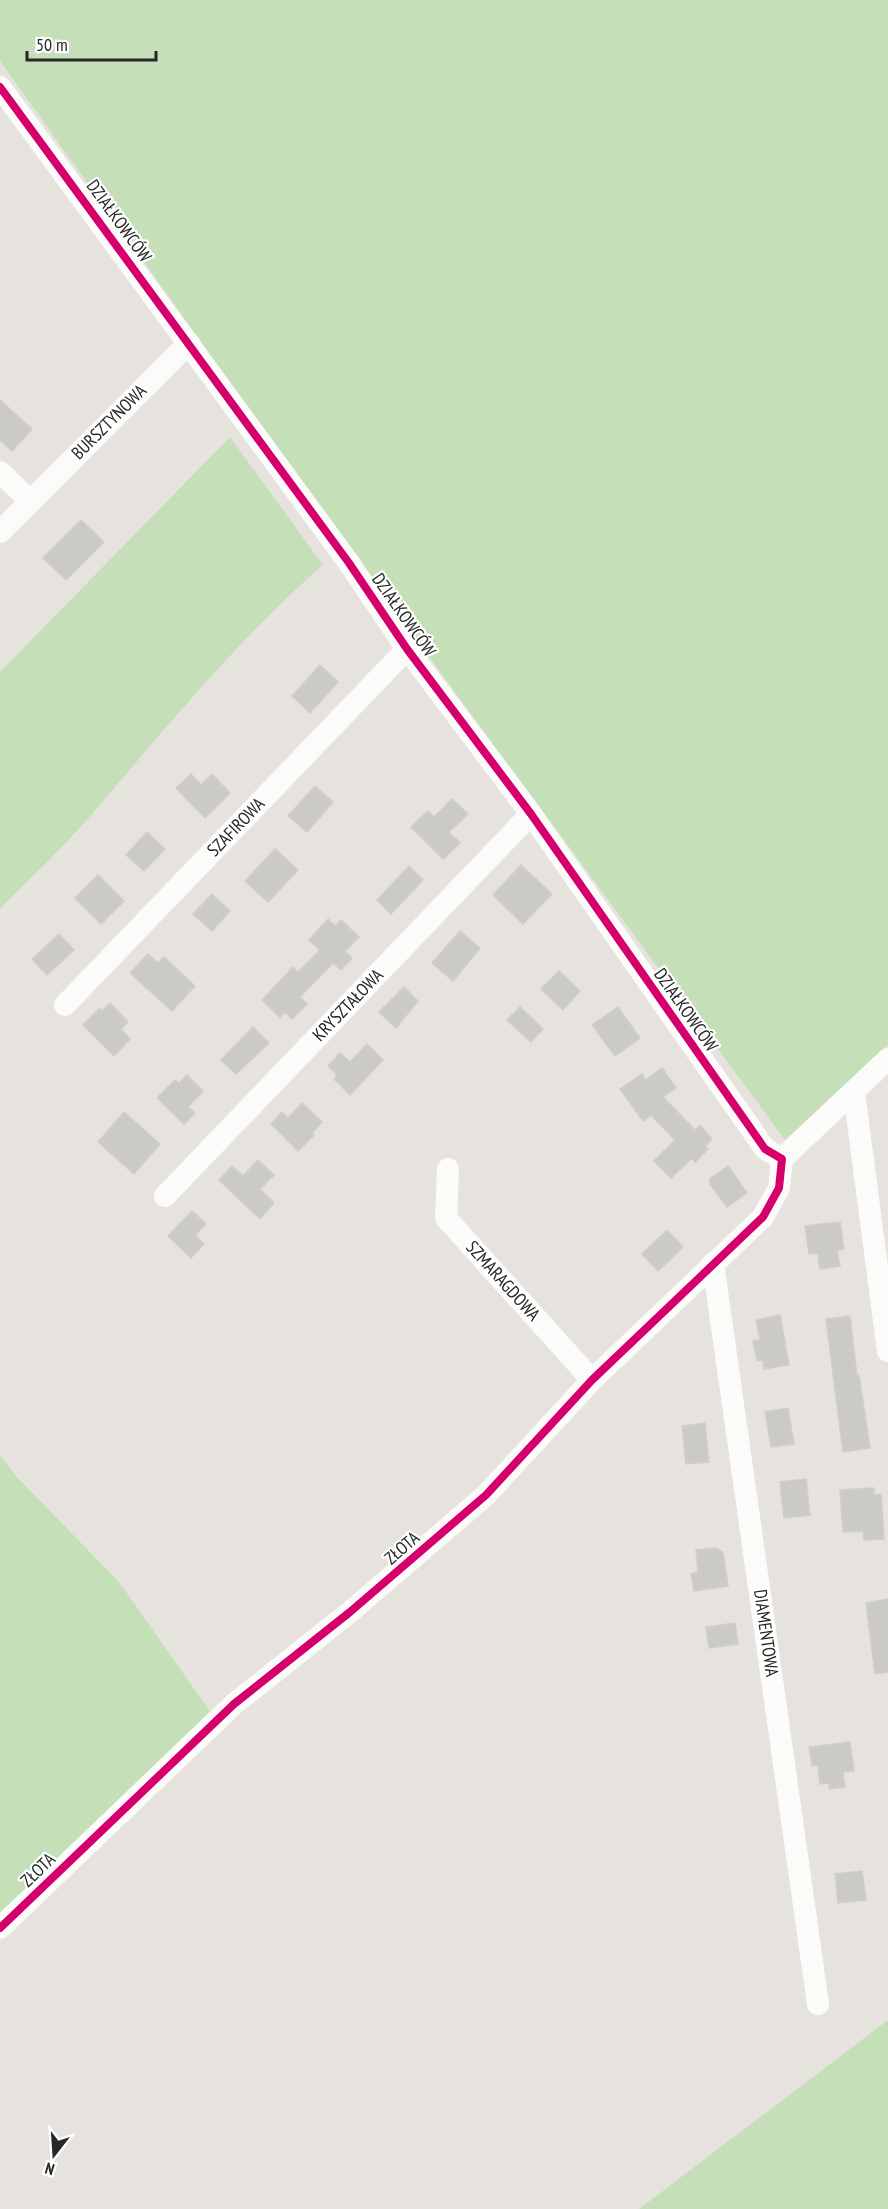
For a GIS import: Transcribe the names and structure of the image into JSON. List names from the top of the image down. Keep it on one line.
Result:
{"streets":{"street":["DZIAŁKOWCÓW","BURSZTYNOWA","SZAFIROWA","KRYSZTAŁOWA","SZMARAGDOWA","ZŁOTA","DIAMENTOWA"]},"crossings":[["DZIAŁKOWCÓW","BURSZTYNOWA"],["DZIAŁKOWCÓW","SZAFIROWA"],["DZIAŁKOWCÓW","KRYSZTAŁOWA"],["DZIAŁKOWCÓW","ZŁOTA"],["SZMARAGDOWA","ZŁOTA"],["ZŁOTA","DIAMENTOWA"]],"scale_bar":"50 m","north":"bottom"}
